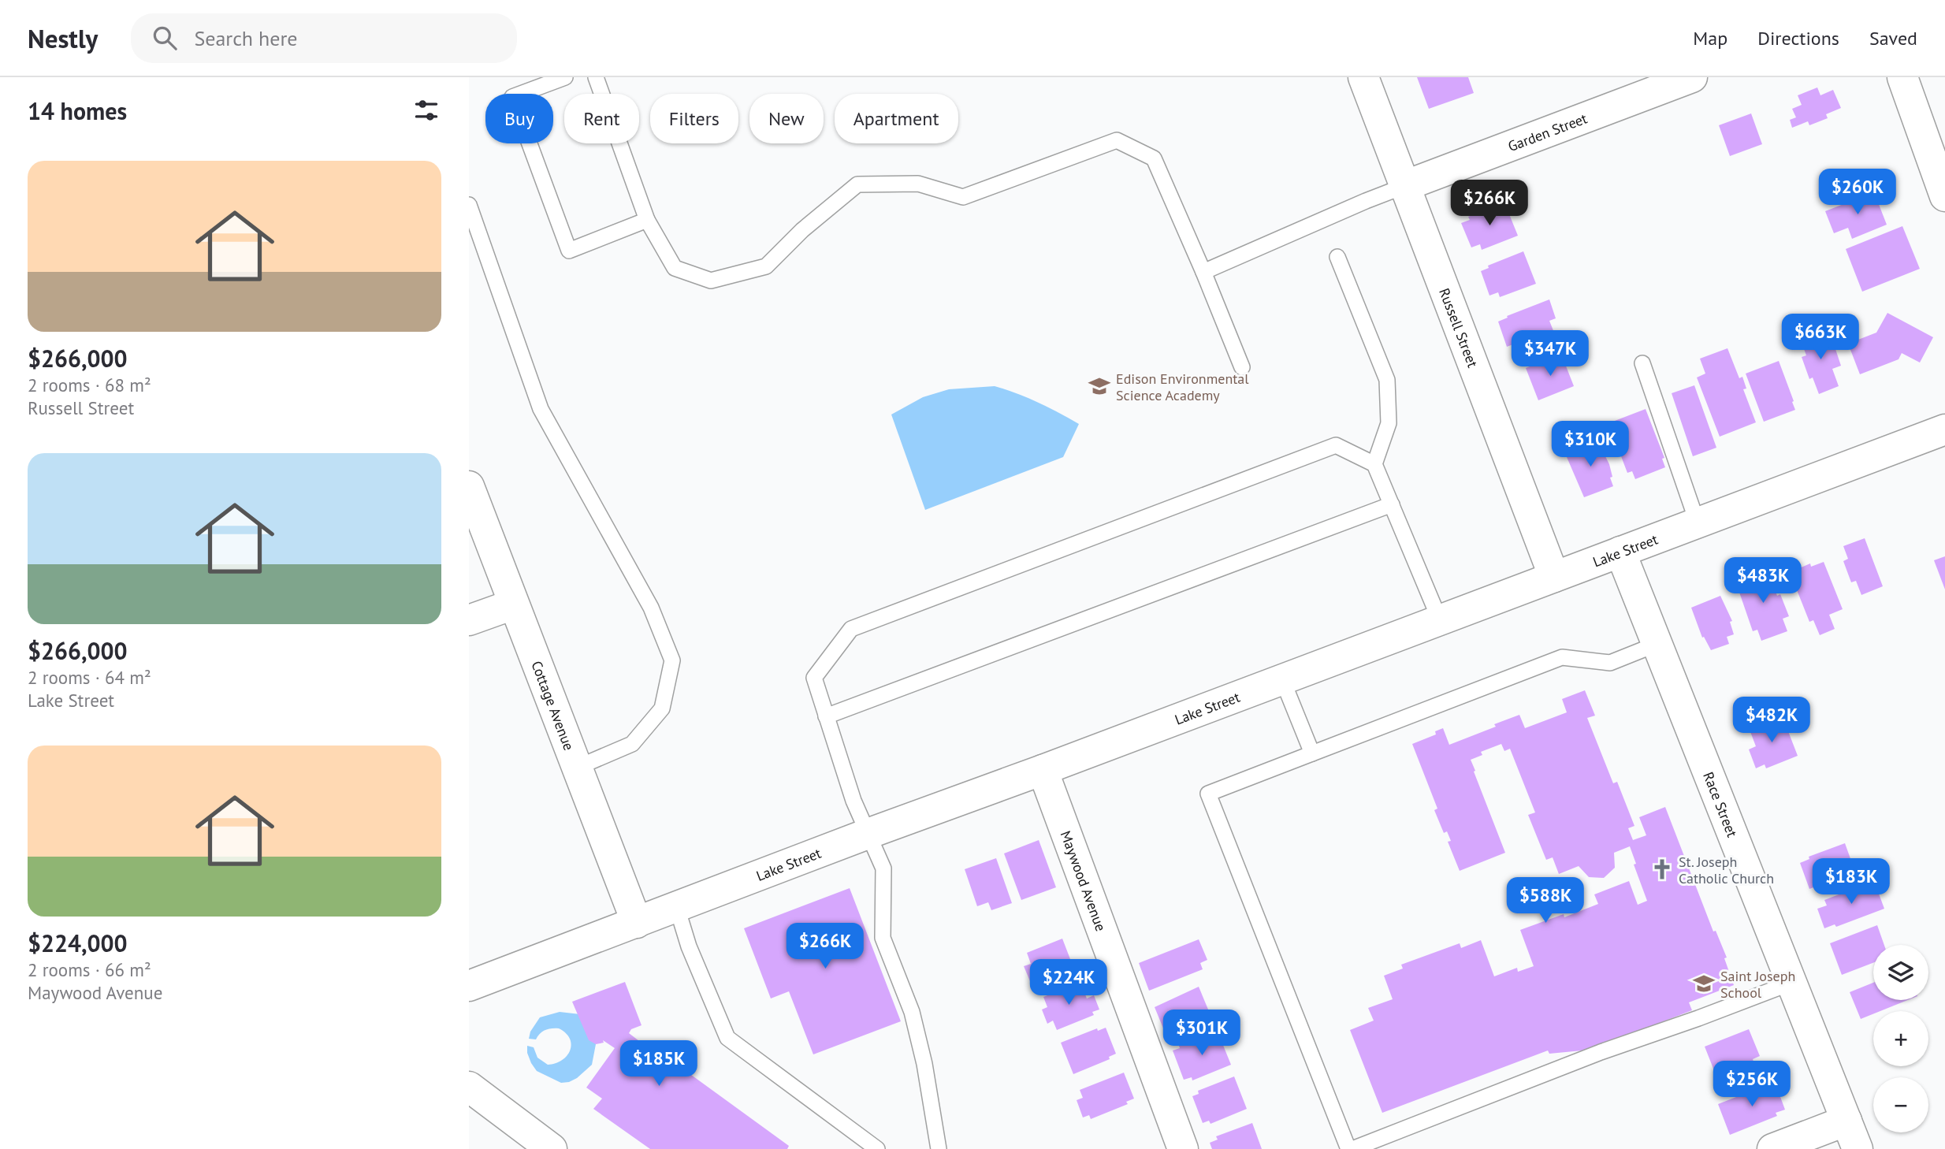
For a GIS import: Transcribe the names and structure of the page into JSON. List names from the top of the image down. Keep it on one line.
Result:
{"streets":{"street":["Garden Street","Russell Street","Lake Street","Cottage Avenue","Race Street","Maywood Avenue"]},"crossings":[["Garden Street","Russell Street"],["Russell Street","Lake Street"],["Lake Street","Cottage Avenue"],["Lake Street","Race Street"],["Lake Street","Maywood Avenue"]],"places":{"school or university":["Edison Environmental Science Academy","Saint Joseph School"],"church":["St. Joseph Catholic Church"]},"page":{"header":"Nestly","search":"Search here","nav":["Map","Directions","Saved"],"heading":"14 homes","chip":["Buy","Rent","Filters","New","Apartment"],"list":[{"name":"$266,000","note":"2 rooms · 68 m² · Russell Street"},{"name":"$266,000","note":"2 rooms · 64 m² · Lake Street"},{"name":"$224,000","note":"2 rooms · 66 m² · Maywood Avenue"}],"price":["$260K","$266K","$663K","$347K","$310K","$483K","$482K","$183K","$588K","$266K","$224K","$301K","$185K","$256K"],"map_buttons":["+","−"]}}
